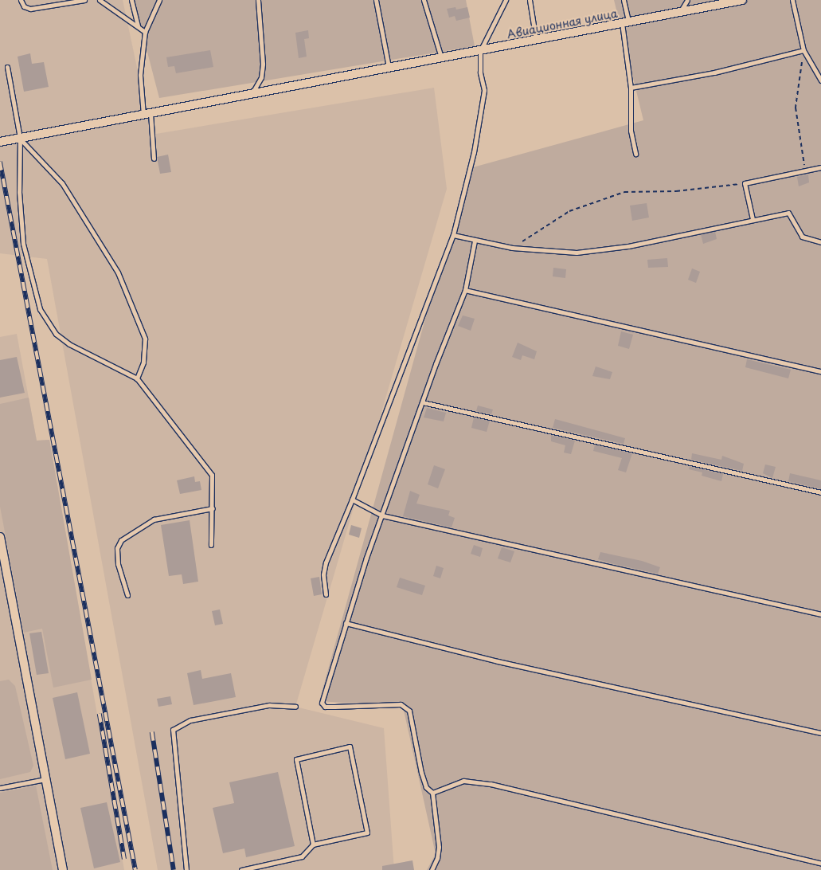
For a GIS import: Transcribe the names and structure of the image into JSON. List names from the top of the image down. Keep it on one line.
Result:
{"streets":{"street":["Авиационная улица"]}}
